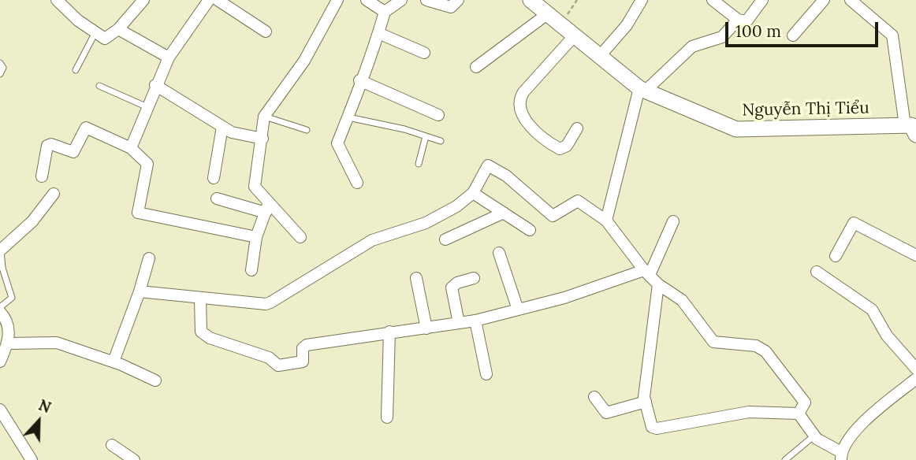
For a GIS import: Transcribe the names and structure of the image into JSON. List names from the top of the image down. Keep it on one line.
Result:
{"streets":{"street":["Nguyễn Thị Tiểu"]},"scale_bar":"100 m","north":"top"}
